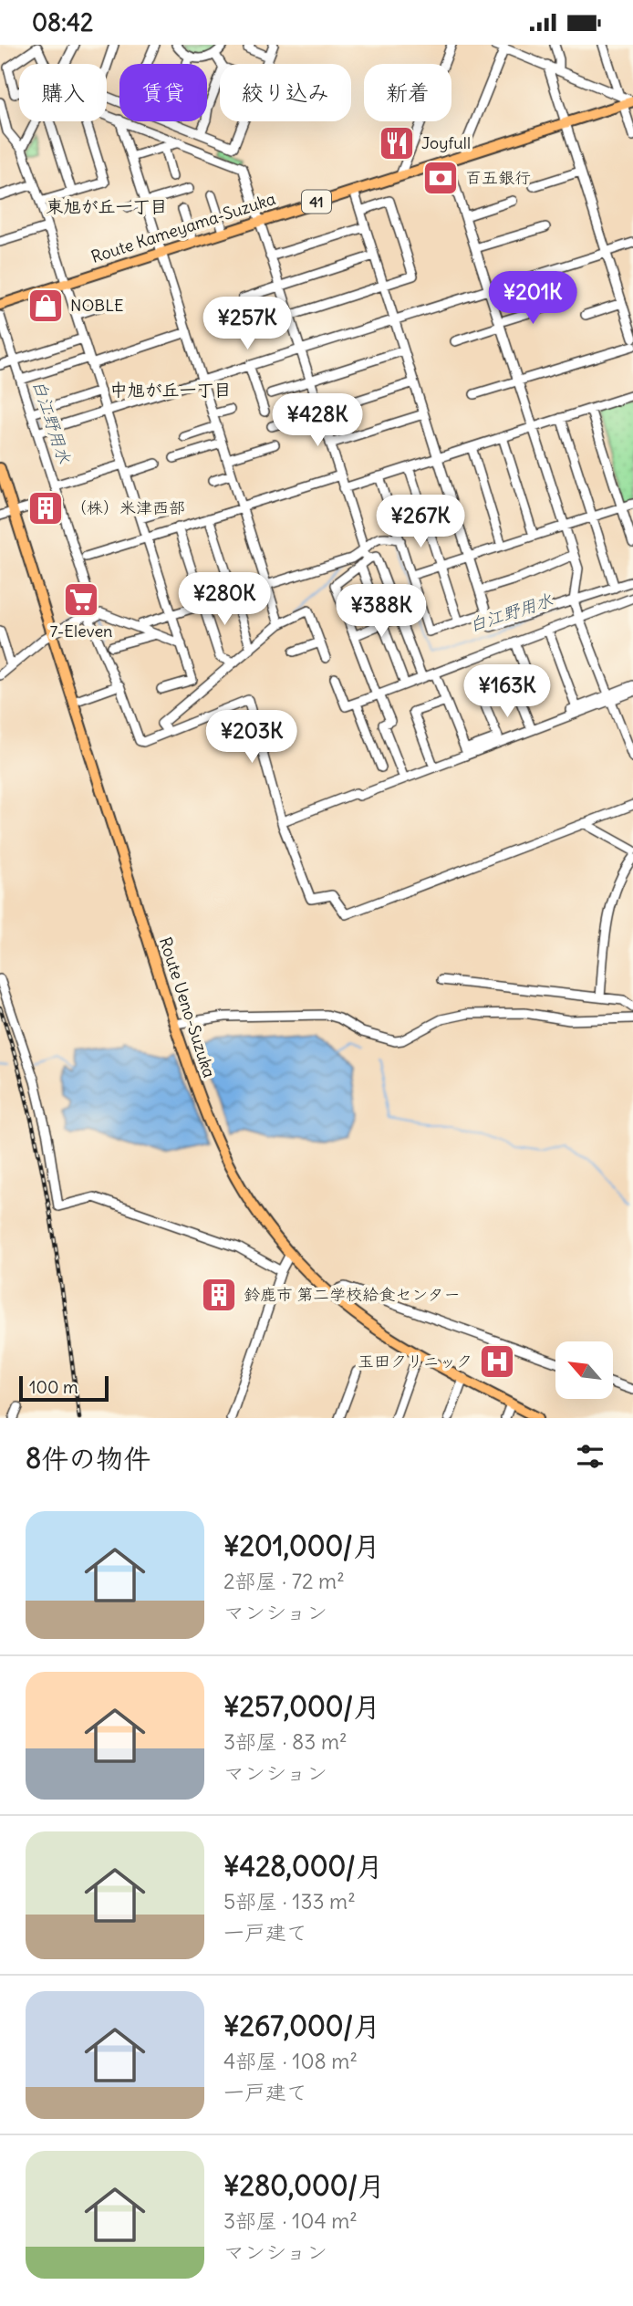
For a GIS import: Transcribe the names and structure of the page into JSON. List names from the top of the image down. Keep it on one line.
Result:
{"streets":{"main road":["41","Route Kameyama-Suzuka","Route Ueno-Suzuka"]},"districts":["東旭が丘一丁目","中旭が丘一丁目"],"water":["白江野用水"],"places":{"restaurant":["Joyfull"],"bank":["百五銀行"],"shop":["NOBLE"],"building":["（株）米津西部","鈴鹿市 第二学校給食センター"],"supermarket":["7-Eleven"],"hospital":["玉田クリニック"]},"scale_bar":"100 m","north":"top left","page":{"status":"08:42","chip":["購入","賃貸","絞り込み","新着"],"price":["¥201K","¥257K","¥428K","¥267K","¥280K","¥388K","¥163K","¥203K"],"scale":"100 m","heading":"8件の物件","list":[{"name":"¥201,000/月","note":"2部屋 · 72 m² · マンション"},{"name":"¥257,000/月","note":"3部屋 · 83 m² · マンション"},{"name":"¥428,000/月","note":"5部屋 · 133 m² · 一戸建て"},{"name":"¥267,000/月","note":"4部屋 · 108 m² · 一戸建て"},{"name":"¥280,000/月","note":"3部屋 · 104 m² · マンション"}]}}
